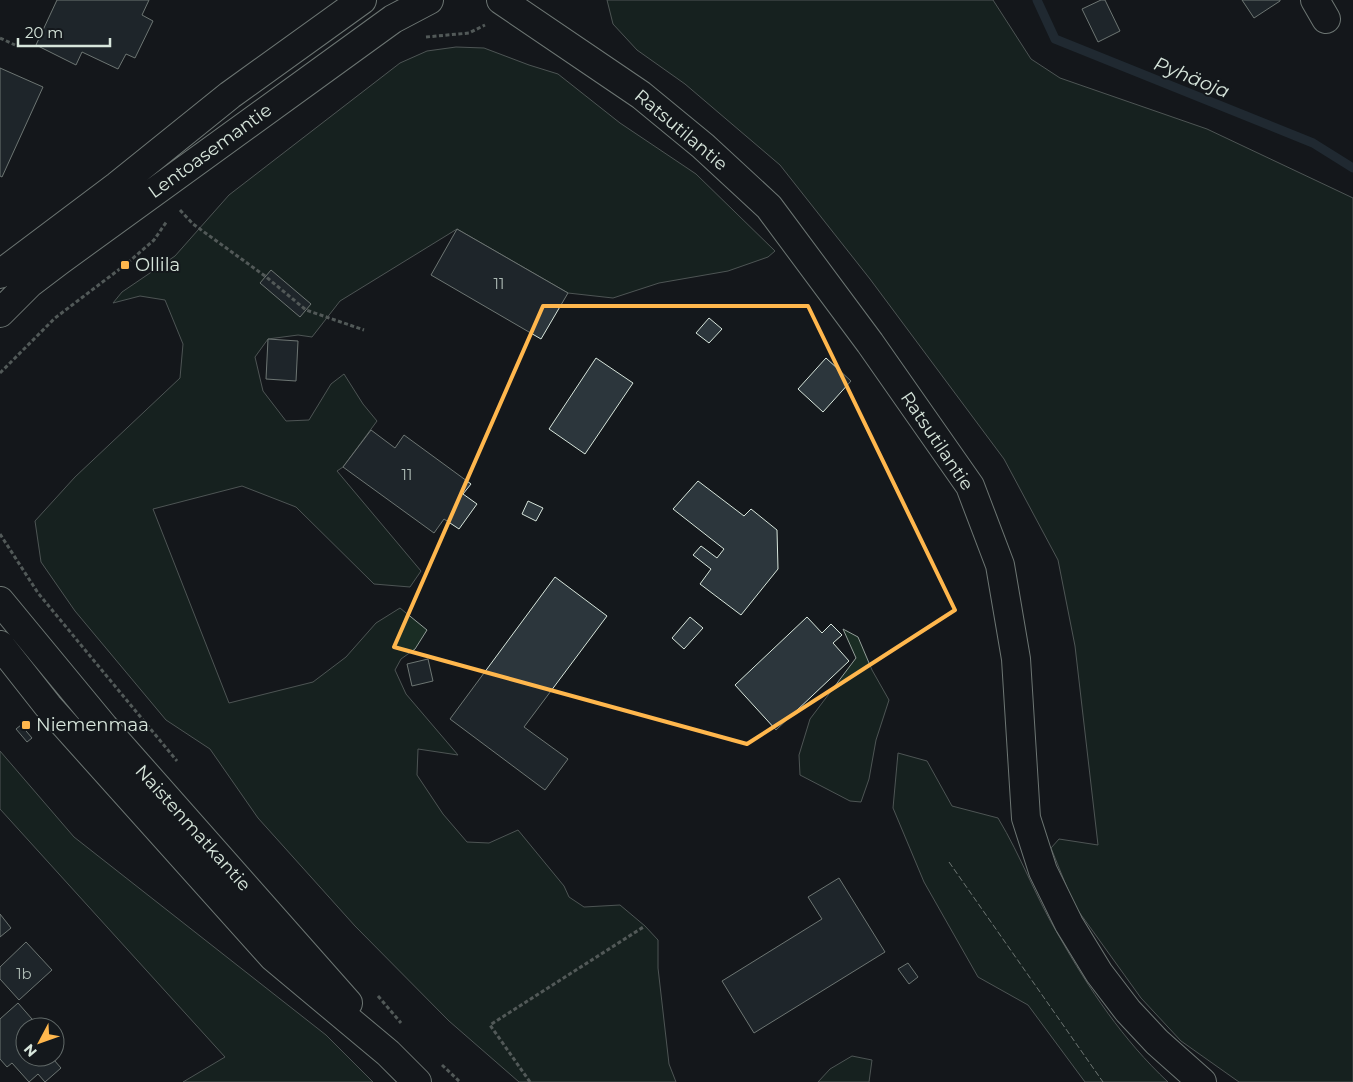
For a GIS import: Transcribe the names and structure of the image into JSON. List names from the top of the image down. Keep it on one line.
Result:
{"streets":{"main road":["Ratsutilantie","Lentoasemantie","Naistenmatkantie"]},"water":["Pyhäoja"],"places":{"transit":["Ollila","Niemenmaa"]},"house_numbers":["11","11","1b"],"scale_bar":"20 m","north":"bottom left"}
